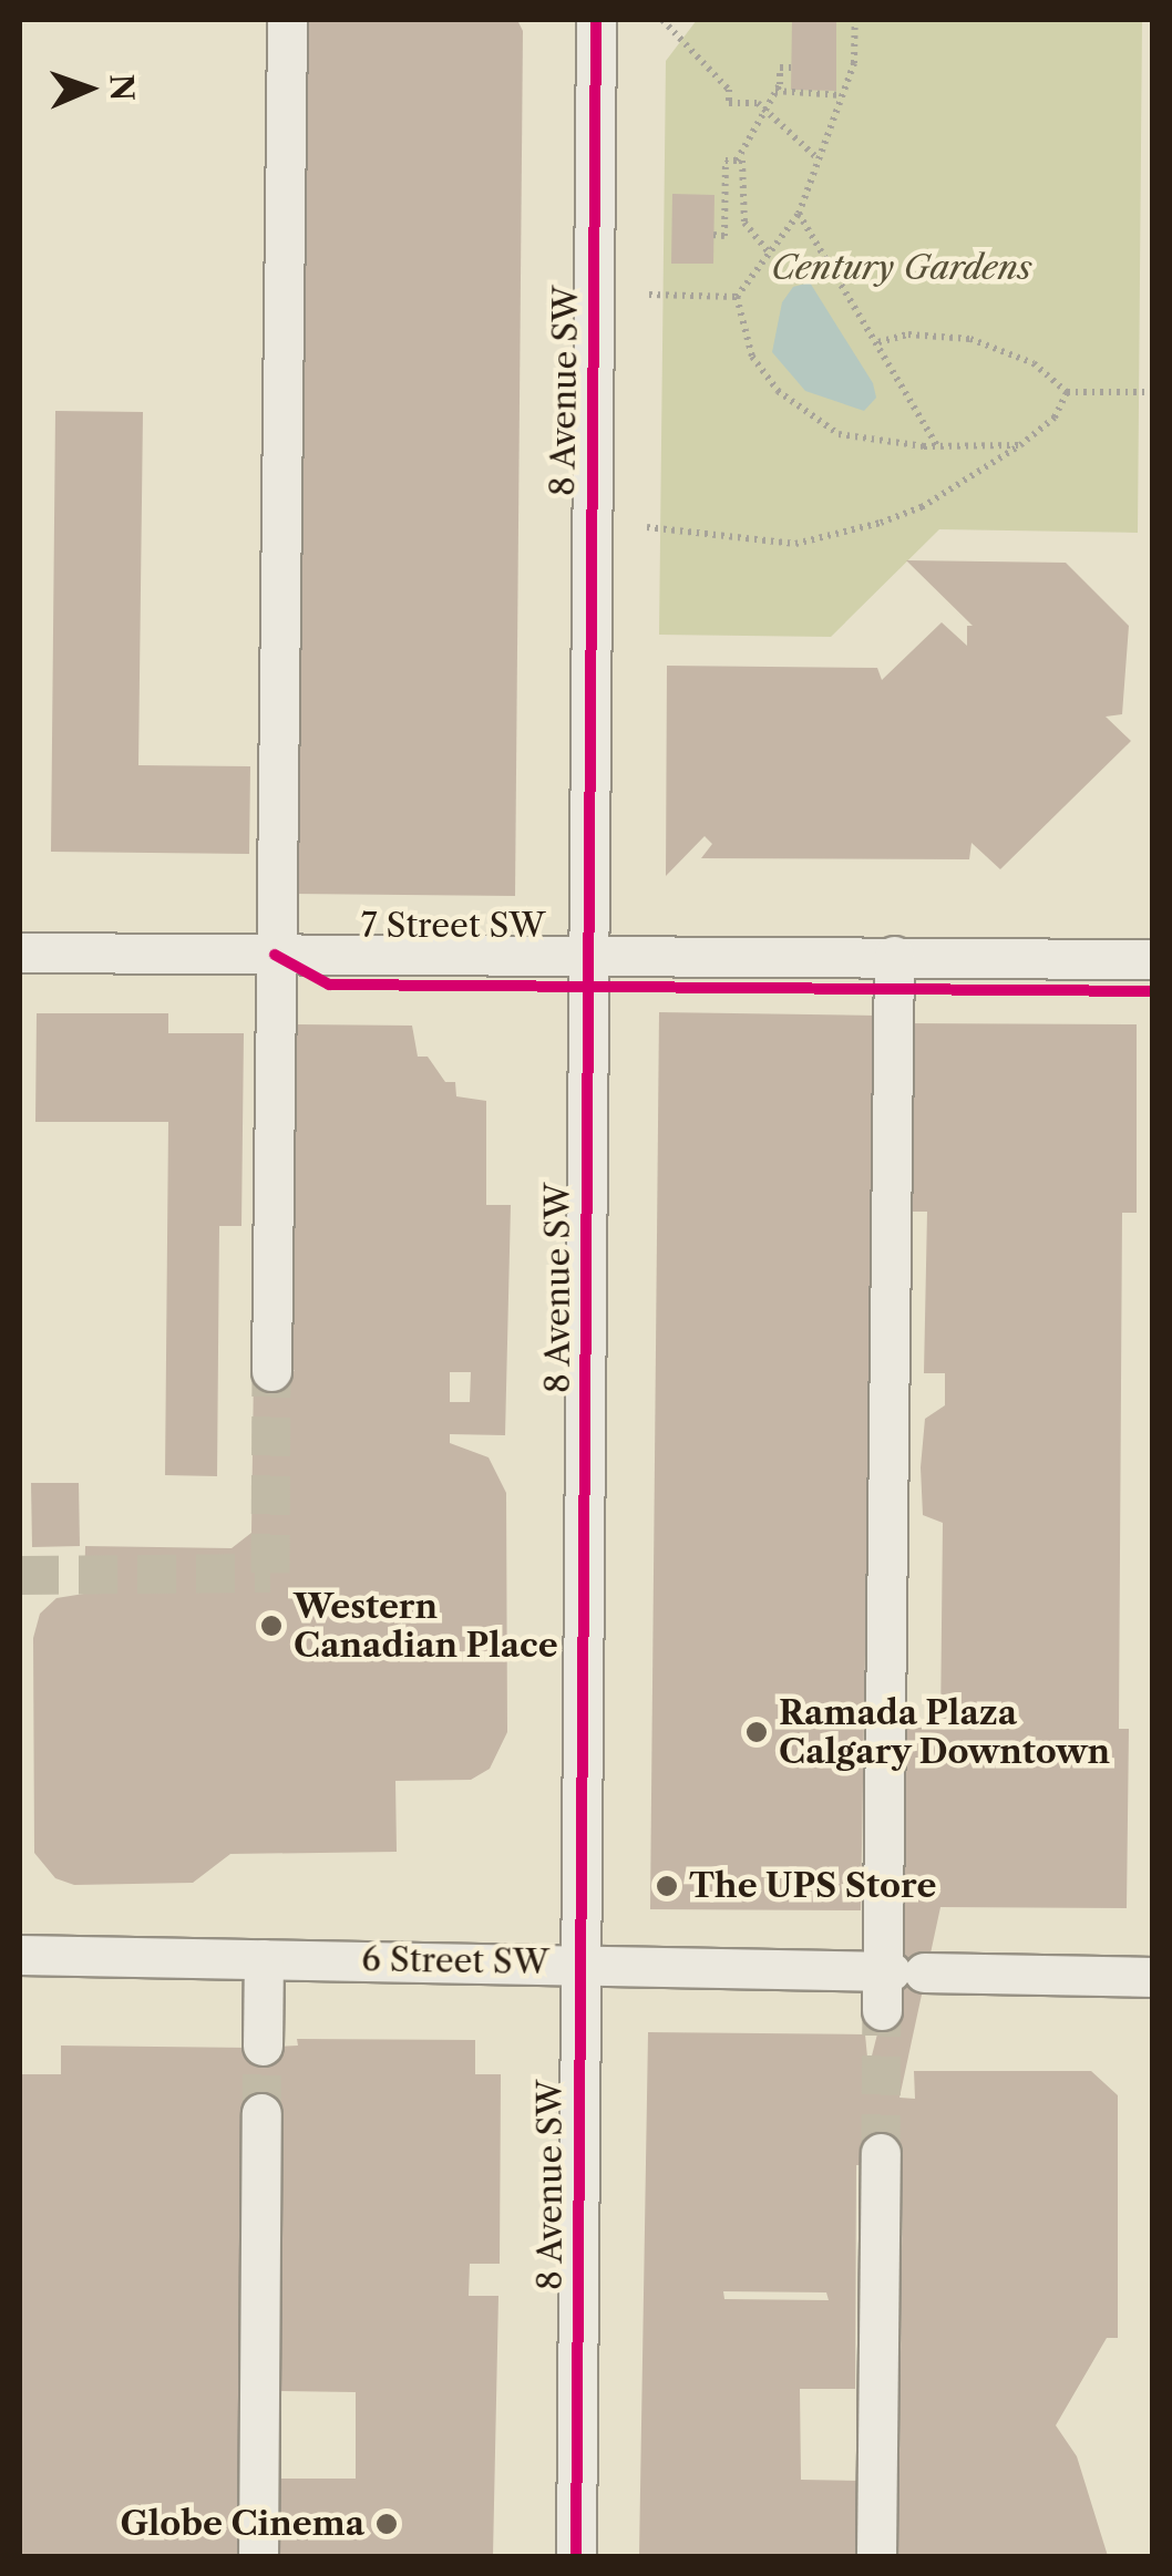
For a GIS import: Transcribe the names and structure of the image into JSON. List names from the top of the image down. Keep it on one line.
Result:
{"streets":{"street":["8 Avenue SW","7 Street SW","6 Street SW"]},"crossings":[["8 Avenue SW","7 Street SW"],["8 Avenue SW","6 Street SW"]],"parks":["Century Gardens"],"places":["Western Canadian Place","Ramada Plaza Calgary Downtown","The UPS Store","Globe Cinema"],"north":"right"}
